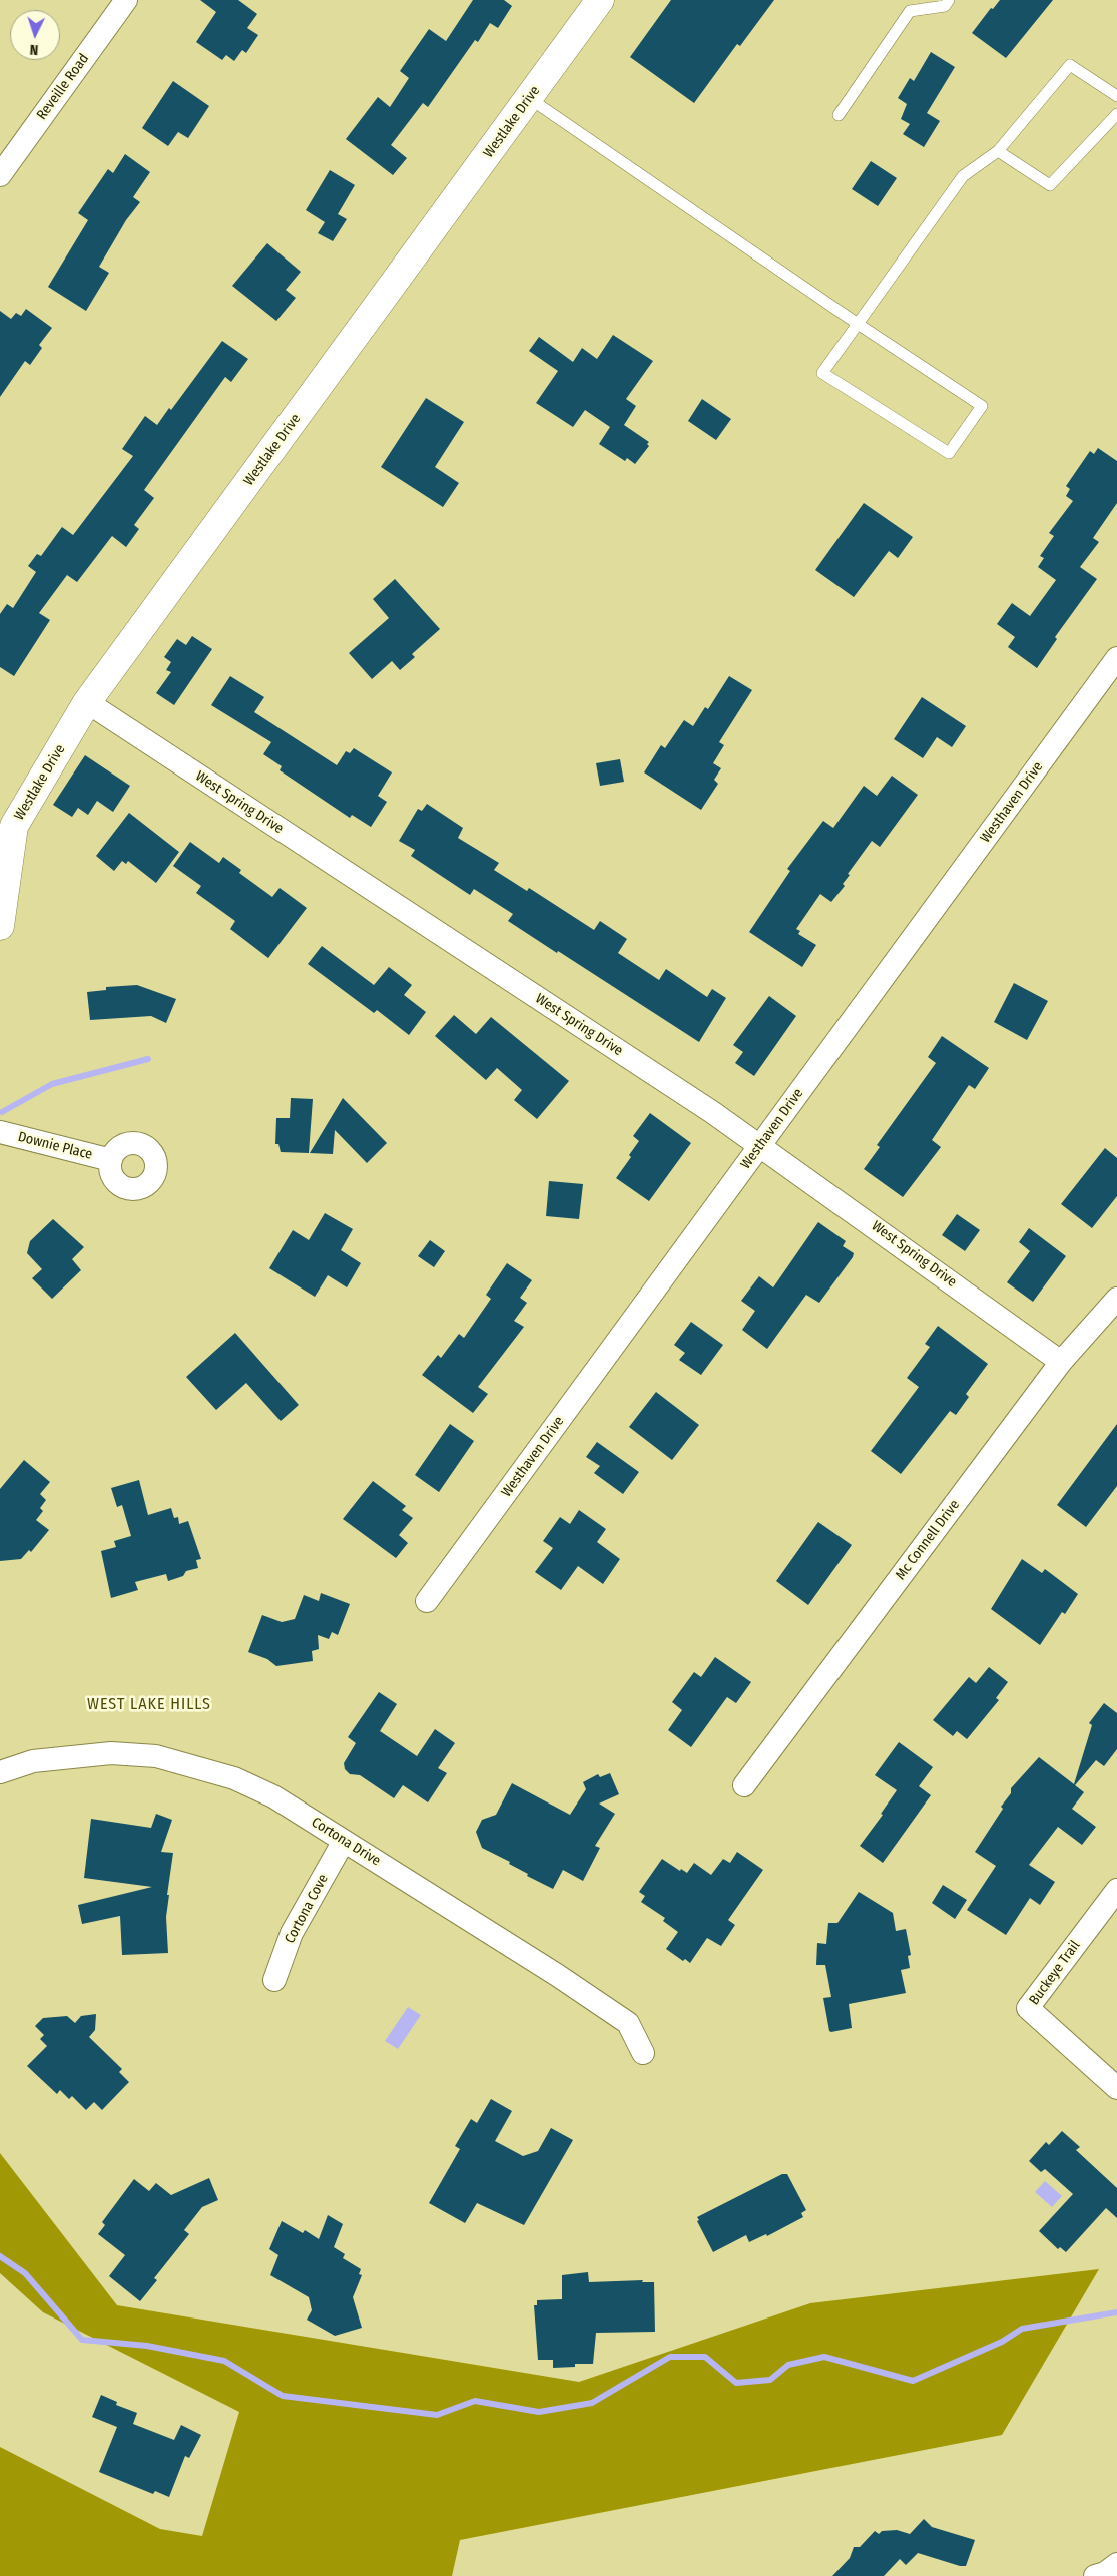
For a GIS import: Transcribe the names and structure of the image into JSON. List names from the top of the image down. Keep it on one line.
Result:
{"streets":{"street":["Reveille Road","Westlake Drive","West Spring Drive","Westhaven Drive","Downie Place","Mc Connell Drive","Cortona Drive","Cortona Cove","Buckeye Trail"]},"crossings":[["Westlake Drive","West Spring Drive"],["West Spring Drive","Westhaven Drive"],["West Spring Drive","Mc Connell Drive"],["Cortona Drive","Cortona Cove"]],"districts":["WEST LAKE HILLS"],"north":"bottom"}
